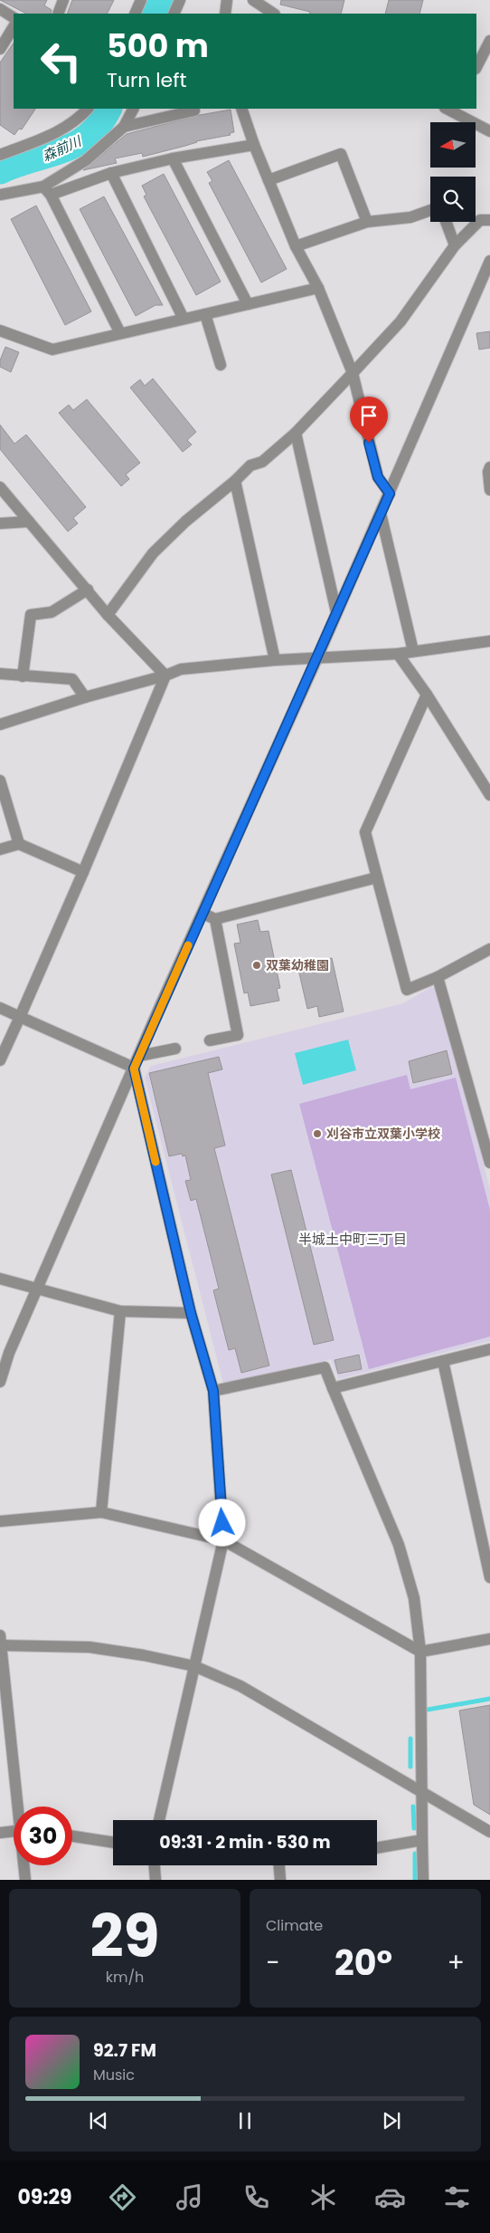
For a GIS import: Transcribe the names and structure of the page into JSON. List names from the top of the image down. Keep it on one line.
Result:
{"districts":["半城土中町三丁目"],"water":["森前川"],"places":["双葉幼稚園","刈谷市立双葉小学校"],"north":"left","page":{"turn":["500 m","Turn left"],"limit":"30","trip":"09:31 · 2 min · 530 m","tile":[["29","km/h"],"Climate"],"heat":["−","20°","+"],"song":["92.7 FM","Music"],"tabs":"09:29"}}
